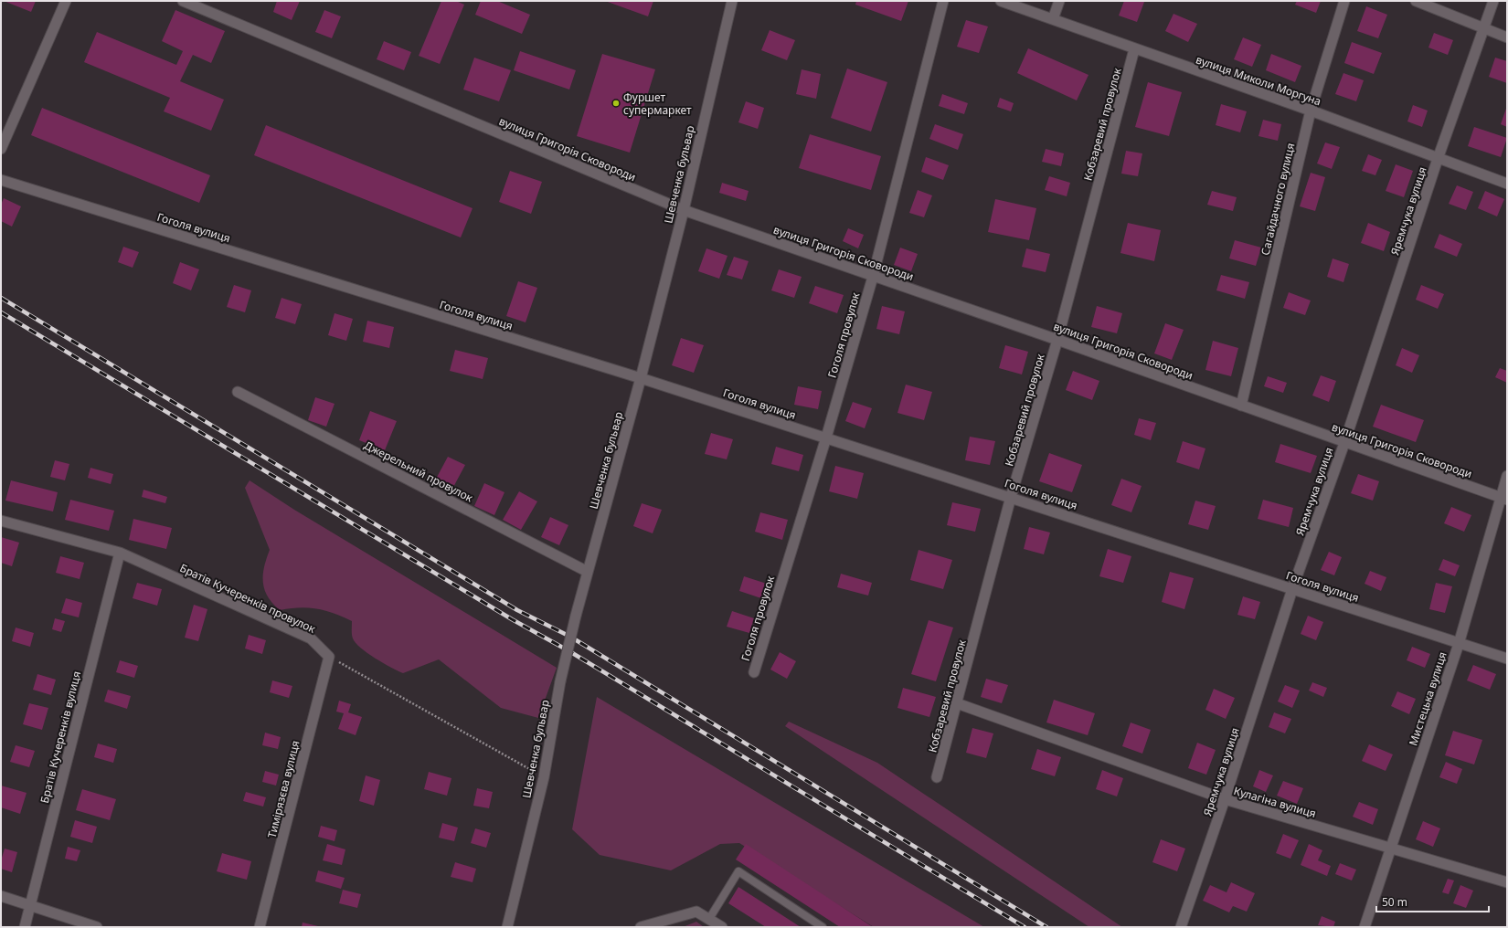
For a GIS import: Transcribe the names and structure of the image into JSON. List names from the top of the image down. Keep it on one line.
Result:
{"streets":{"street":["вулиця Миколи Моргуна","Кобзаревий провулок","вулиця Григорія Сковороди","Шевченка бульвар","Сагайдачного вулиця","Яремчука вулиця","Гоголя вулиця","Гоголя провулок","Джерельний провулок","Братів Кучеренків провулок","Мистецька вулиця","Братів Кучеренків вулиця","Тимірязєва вулиця","Кулагіна вулиця"]},"crossings":[["вулиця Миколи Моргуна","Кобзаревий провулок"],["вулиця Миколи Моргуна","Сагайдачного вулиця"],["вулиця Миколи Моргуна","Яремчука вулиця"],["Кобзаревий провулок","вулиця Григорія Сковороди"],["Кобзаревий провулок","Гоголя вулиця"],["Кобзаревий провулок","Кулагіна вулиця"],["вулиця Григорія Сковороди","Шевченка бульвар"],["вулиця Григорія Сковороди","Сагайдачного вулиця"],["вулиця Григорія Сковороди","Яремчука вулиця"],["вулиця Григорія Сковороди","Гоголя провулок"],["вулиця Григорія Сковороди","Мистецька вулиця"],["Шевченка бульвар","Гоголя вулиця"],["Шевченка бульвар","Джерельний провулок"],["Яремчука вулиця","Гоголя вулиця"],["Яремчука вулиця","Кулагіна вулиця"],["Гоголя вулиця","Гоголя провулок"],["Гоголя вулиця","Мистецька вулиця"],["Братів Кучеренків провулок","Братів Кучеренків вулиця"],["Братів Кучеренків провулок","Тимірязєва вулиця"],["Мистецька вулиця","Кулагіна вулиця"]],"places":["Фуршет супермаркет"],"scale_bar":"50 m"}
